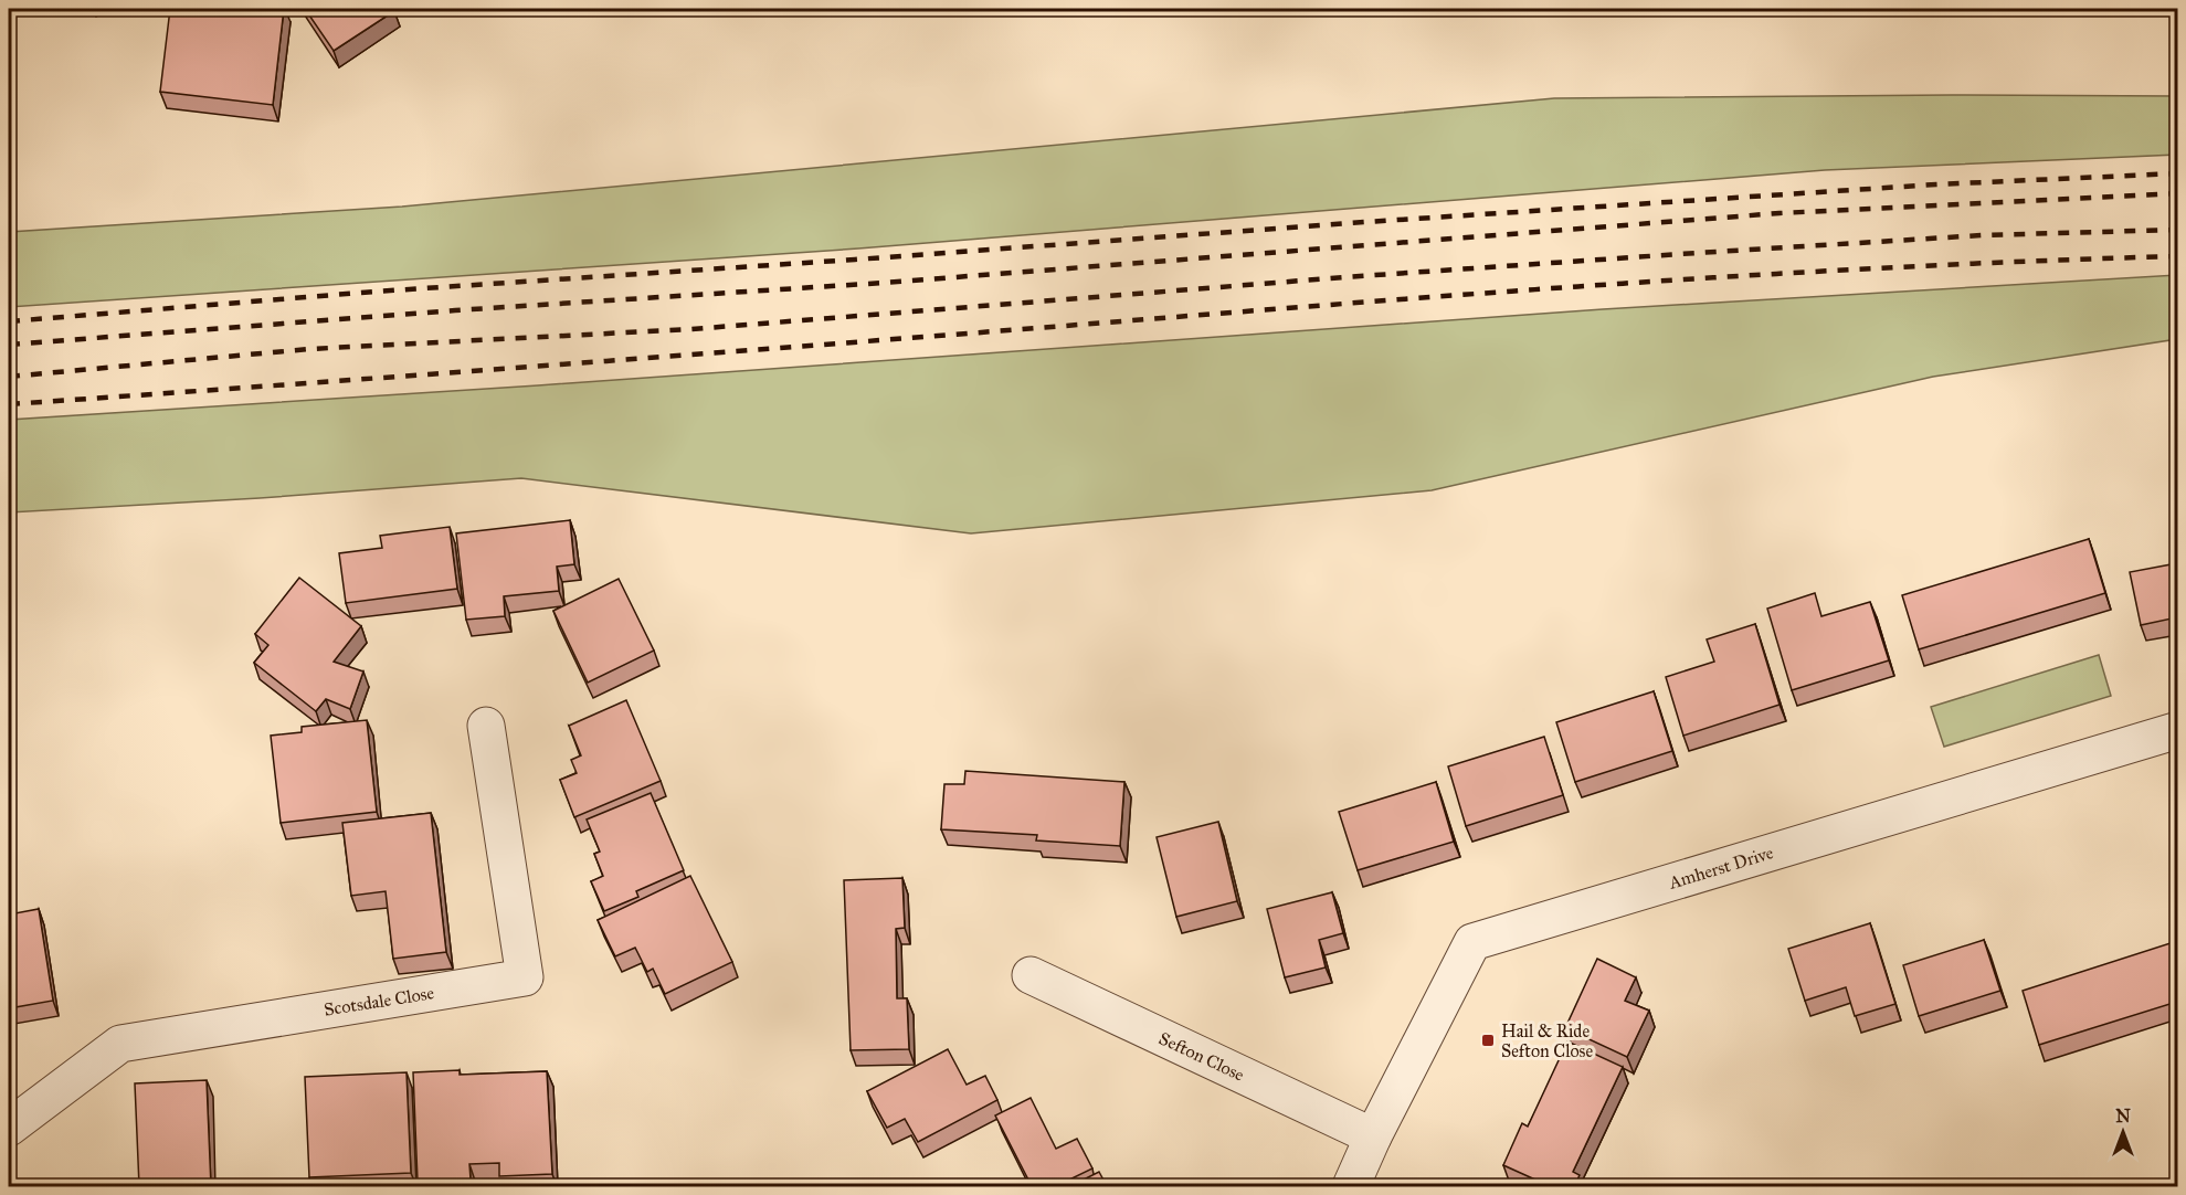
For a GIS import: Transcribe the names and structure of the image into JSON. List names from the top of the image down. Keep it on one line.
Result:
{"streets":{"street":["Amherst Drive","Scotsdale Close","Sefton Close"]},"crossings":[["Amherst Drive","Sefton Close"]],"places":{"transit":["Hail & Ride Sefton Close"]},"north":"top"}
